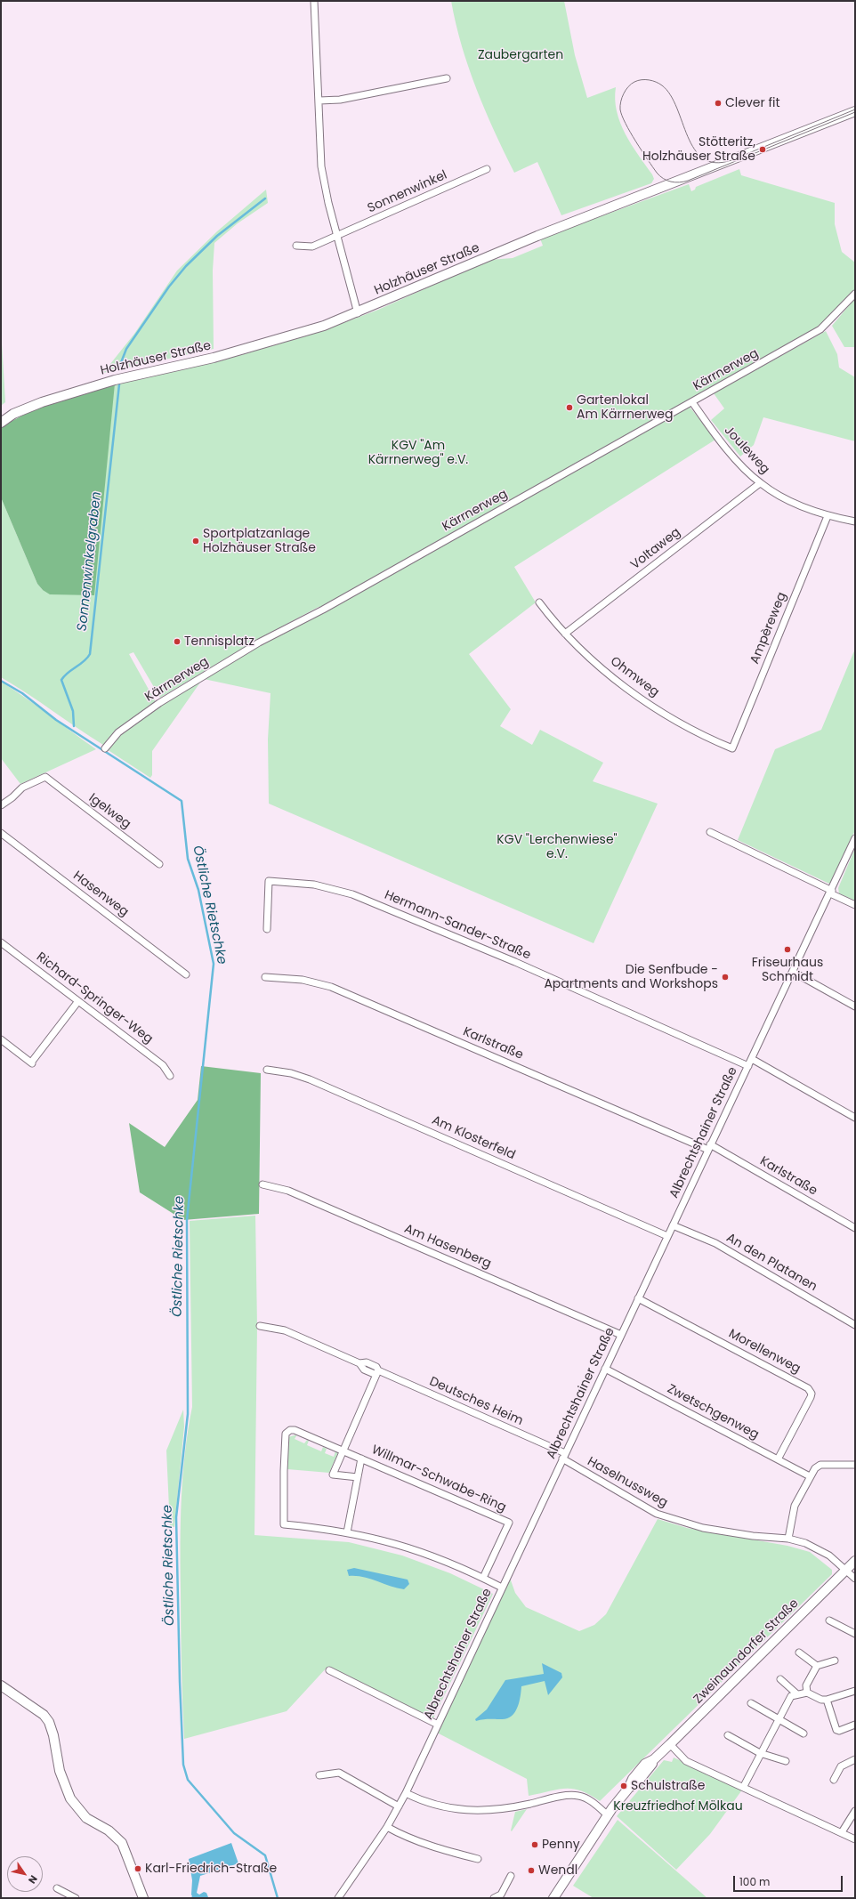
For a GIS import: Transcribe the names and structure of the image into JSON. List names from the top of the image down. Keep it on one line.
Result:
{"streets":{"main road":["Holzhäuser Straße","Zweinaundorfer Straße"],"street":["Sonnenwinkel","Kärrnerweg","Jouleweg","Voltaweg","Ampèreweg","Ohmweg","Igelweg","Hasenweg","Hermann-Sander-Straße","Richard-Springer-Weg","Karlstraße","Albrechtshainer Straße","Am Klosterfeld","Am Hasenberg","An den Platanen","Morellenweg","Deutsches Heim","Zwetschgenweg","Willmar-Schwabe-Ring","Haselnussweg"]},"crossings":[["Kärrnerweg","Jouleweg"],["Jouleweg","Voltaweg"],["Jouleweg","Ampèreweg"],["Voltaweg","Ohmweg"],["Ampèreweg","Ohmweg"],["Hermann-Sander-Straße","Albrechtshainer Straße"],["Karlstraße","Albrechtshainer Straße"],["Albrechtshainer Straße","Am Klosterfeld"],["Albrechtshainer Straße","Am Hasenberg"],["Albrechtshainer Straße","An den Platanen"],["Albrechtshainer Straße","Morellenweg"],["Albrechtshainer Straße","Deutsches Heim"],["Albrechtshainer Straße","Zwetschgenweg"],["Albrechtshainer Straße","Willmar-Schwabe-Ring"],["Albrechtshainer Straße","Haselnussweg"],["Morellenweg","Zwetschgenweg"],["Deutsches Heim","Haselnussweg"],["Haselnussweg","Zweinaundorfer Straße"]],"water":["Sonnenwinkelgraben","Östliche Rietschke"],"parks":["Zaubergarten","KGV \"Am Kärrnerweg\" e.V.","KGV \"Lerchenwiese\" e.V.","Kreuzfriedhof Mölkau"],"places":["Clever fit","Stötteritz, Holzhäuser Straße","Gartenlokal Am Kärrnerweg","Sportplatzanlage Holzhäuser Straße","Tennisplatz","Friseurhaus Schmidt","Die Senfbude - Apartments and Workshops","Schulstraße","Penny","Karl-Friedrich-Straße","Wendl"],"scale_bar":"100 m","north":"bottom right"}
